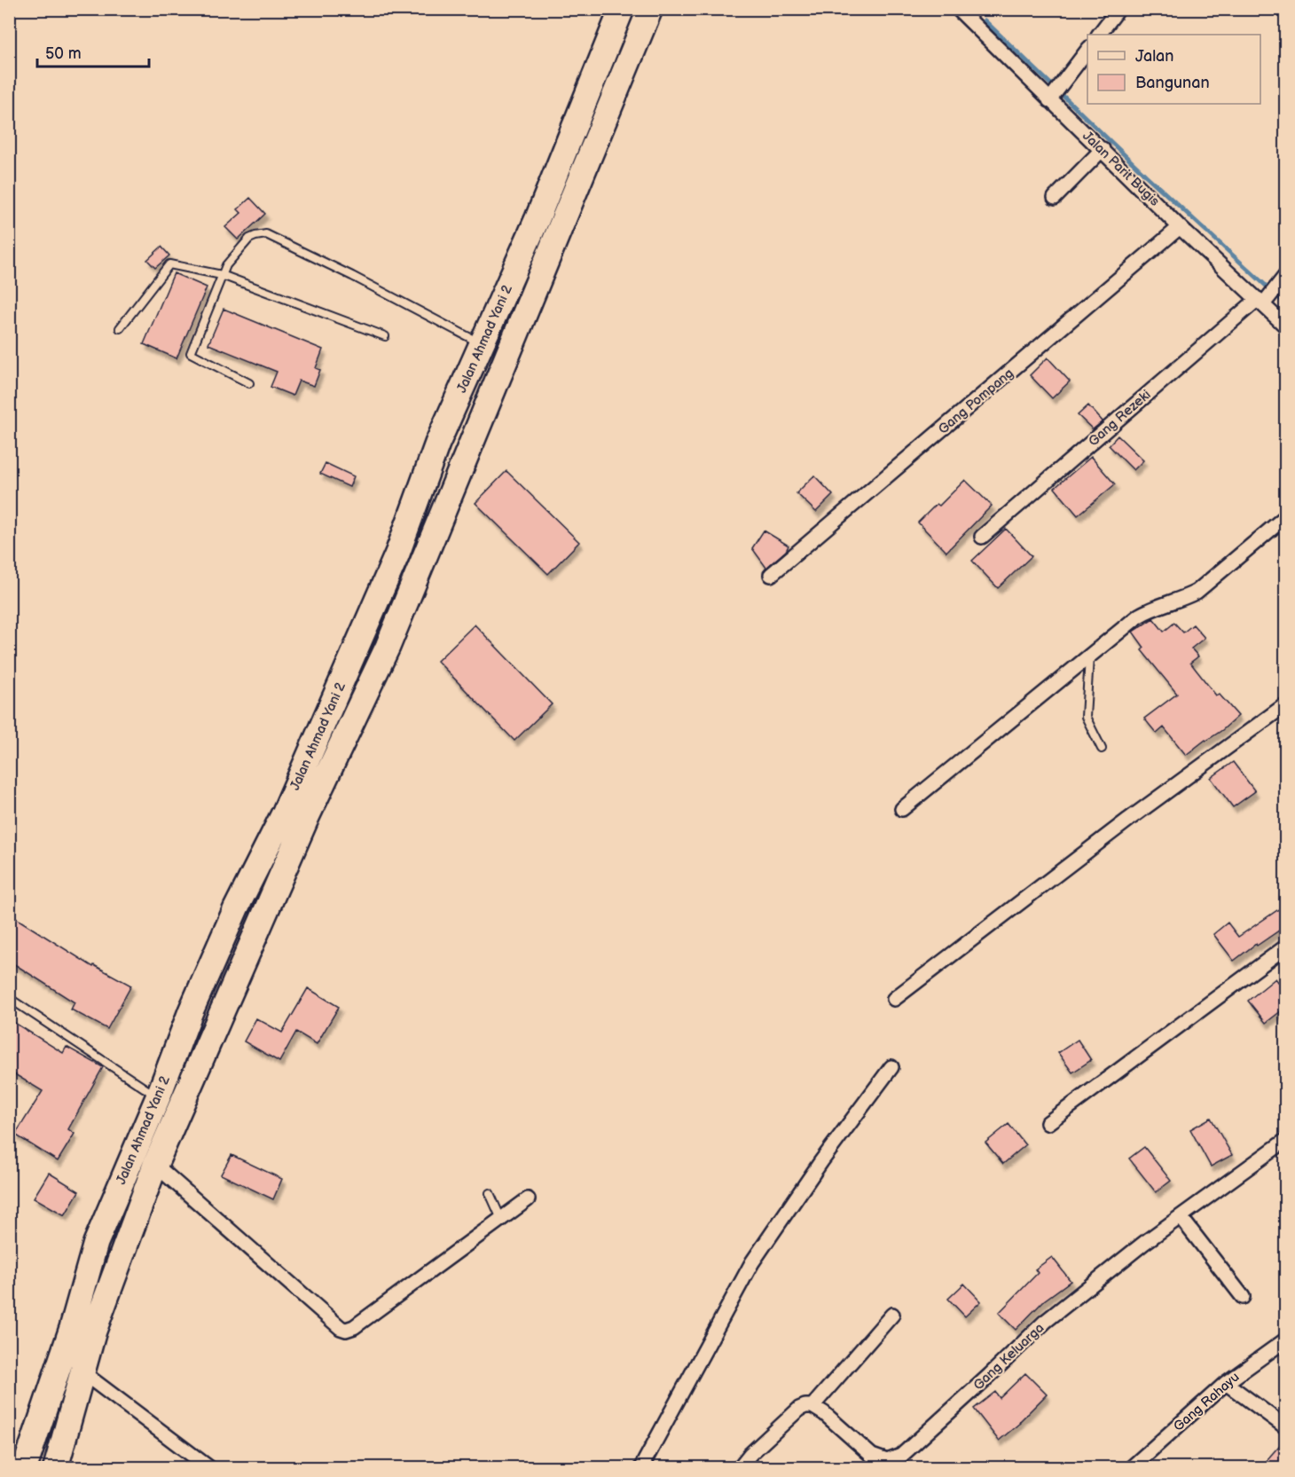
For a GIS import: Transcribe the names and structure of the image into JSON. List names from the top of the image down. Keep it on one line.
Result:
{"streets":{"highway":["Jalan Ahmad Yani 2"],"street":["Jalan Parit Bugis","Gang Pompang","Gang Rezeki","Gang Keluarga","Gang Rahayu"]},"crossings":[["Jalan Parit Bugis","Gang Pompang"],["Jalan Parit Bugis","Gang Rezeki"]],"legend":["Jalan","Bangunan"],"scale_bar":"50 m"}
